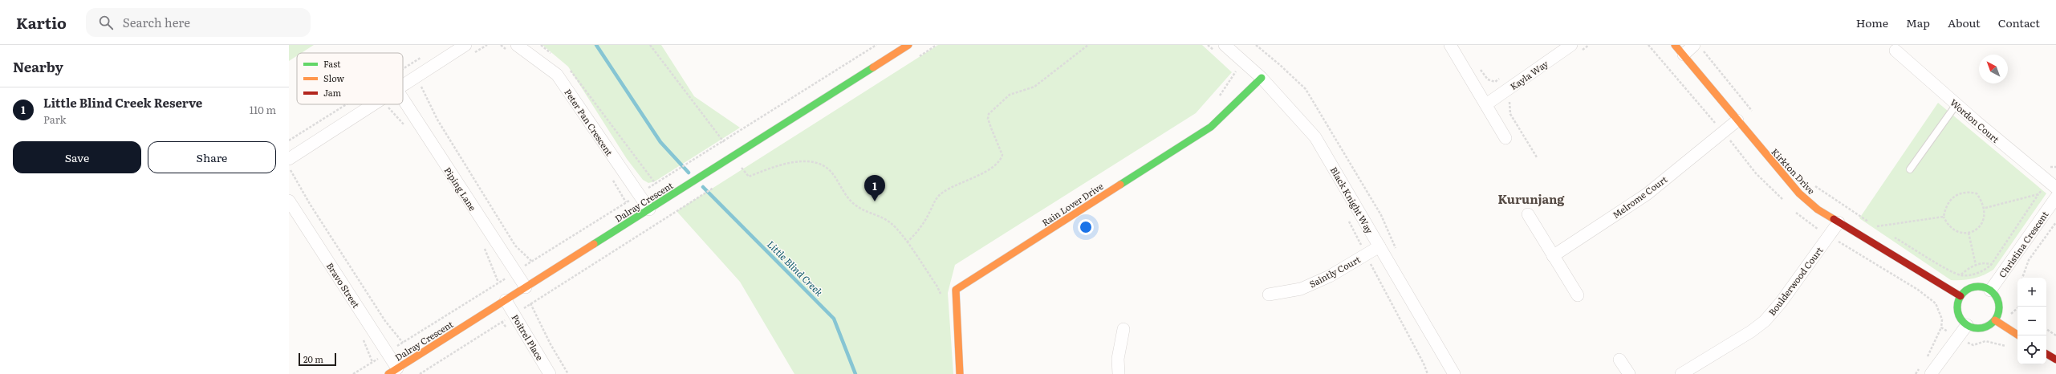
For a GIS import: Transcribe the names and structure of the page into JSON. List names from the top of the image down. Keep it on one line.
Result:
{"streets":{"street":["Kayla Way","Wordon Court","Peter Pan Crescent","Kirkton Drive","Piping Lane","Melrome Court","Black Knight Way","Dalray Crescent","Rain Lover Drive","Christina Crescent","Saintly Court","Boulderwood Court","Bravo Street","Poitrel Place"]},"crossings":[["Peter Pan Crescent","Dalray Crescent"],["Kirkton Drive","Melrome Court"],["Kirkton Drive","Christina Crescent"],["Kirkton Drive","Boulderwood Court"],["Piping Lane","Dalray Crescent"],["Black Knight Way","Rain Lover Drive"],["Black Knight Way","Saintly Court"],["Dalray Crescent","Bravo Street"],["Dalray Crescent","Poitrel Place"]],"districts":["Kurunjang"],"water":["Little Blind Creek"],"legend":["Fast","Slow","Jam"],"scale_bar":"20 m","north":"top left","page":{"header":"Kartio","search":"Search here","nav":["Home","Map","About","Contact"],"heading":"Nearby","list":[{"mark":"1","name":"Little Blind Creek Reserve","note":"Park","value":"110 m"}],"buttons":["Save","Share"],"pins":"1","map_buttons":["+","−"],"scale":"20 m"}}
